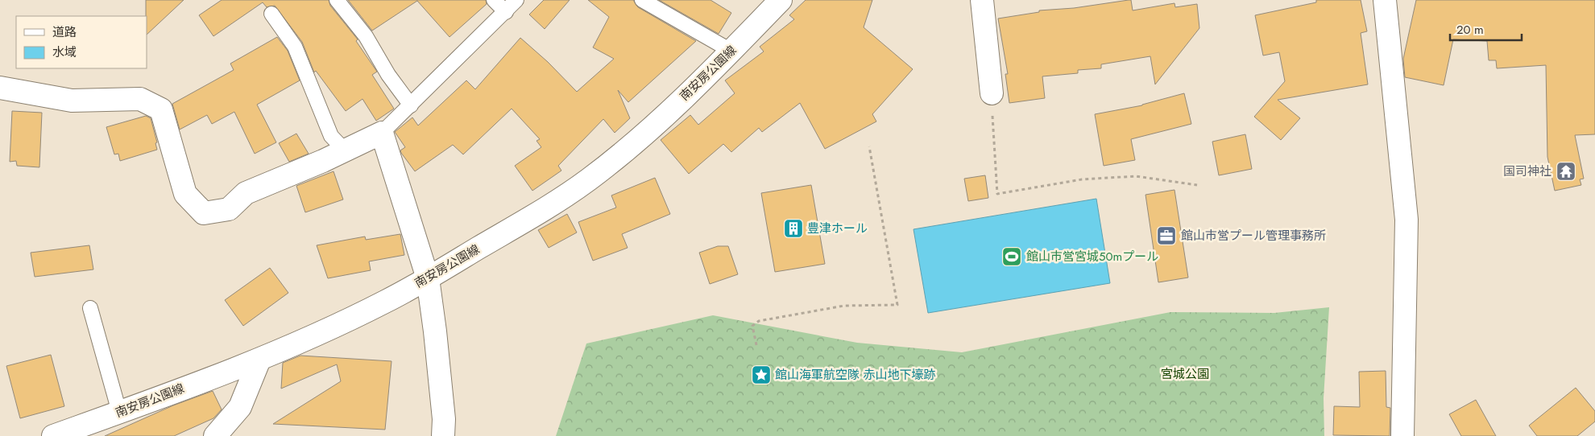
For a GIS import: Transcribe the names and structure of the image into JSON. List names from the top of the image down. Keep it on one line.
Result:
{"streets":{"street":["南安房公園線"]},"parks":["宮城公園"],"places":{"temple":["国司神社"],"building":["豊津ホール"],"office":["館山市営プール管理事務所"],"sports":["館山市営宮城50mプール"],"place":["館山海軍航空隊 赤山地下壕跡"]},"legend":["道路","水域"],"scale_bar":"20 m"}
